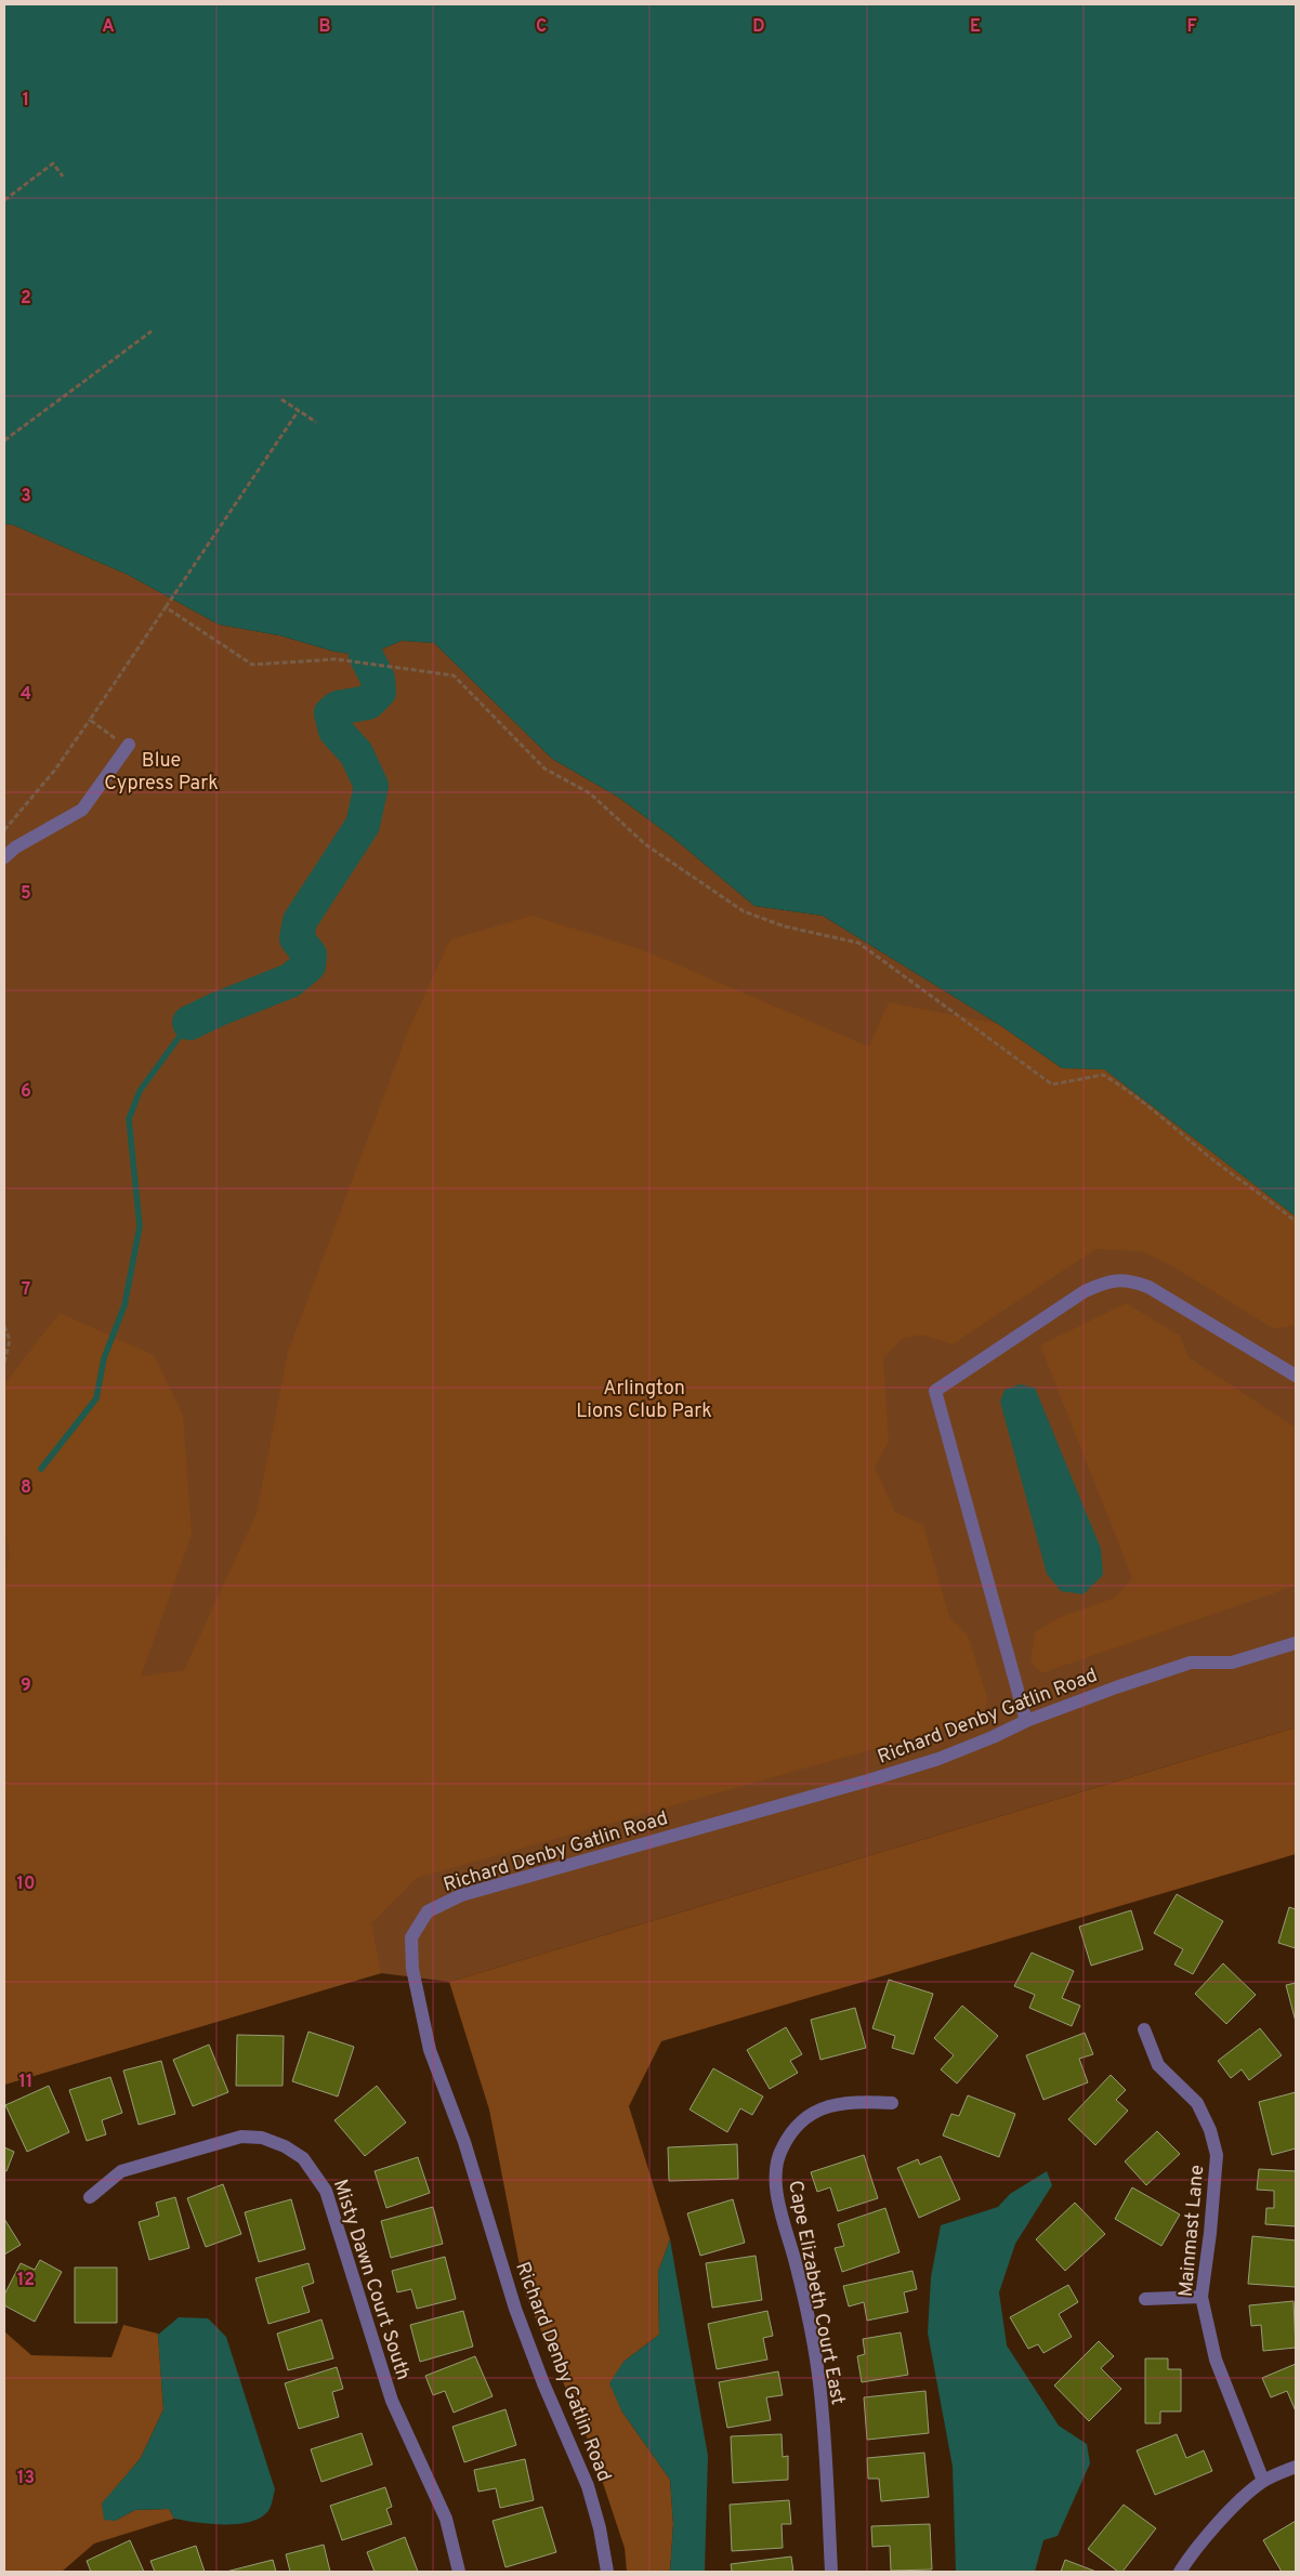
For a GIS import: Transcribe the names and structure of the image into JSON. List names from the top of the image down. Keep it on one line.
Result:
{"streets":{"street":["Richard Denby Gatlin Road","Mainmast Lane","Misty Dawn Court South","Cape Elizabeth Court East"]},"parks":["Blue Cypress Park","Arlington Lions Club Park"],"grid":{"columns":["A","B","C","D","E","F"],"rows":["1","2","3","4","5","6","7","8","9","10","11","12","13"]}}
